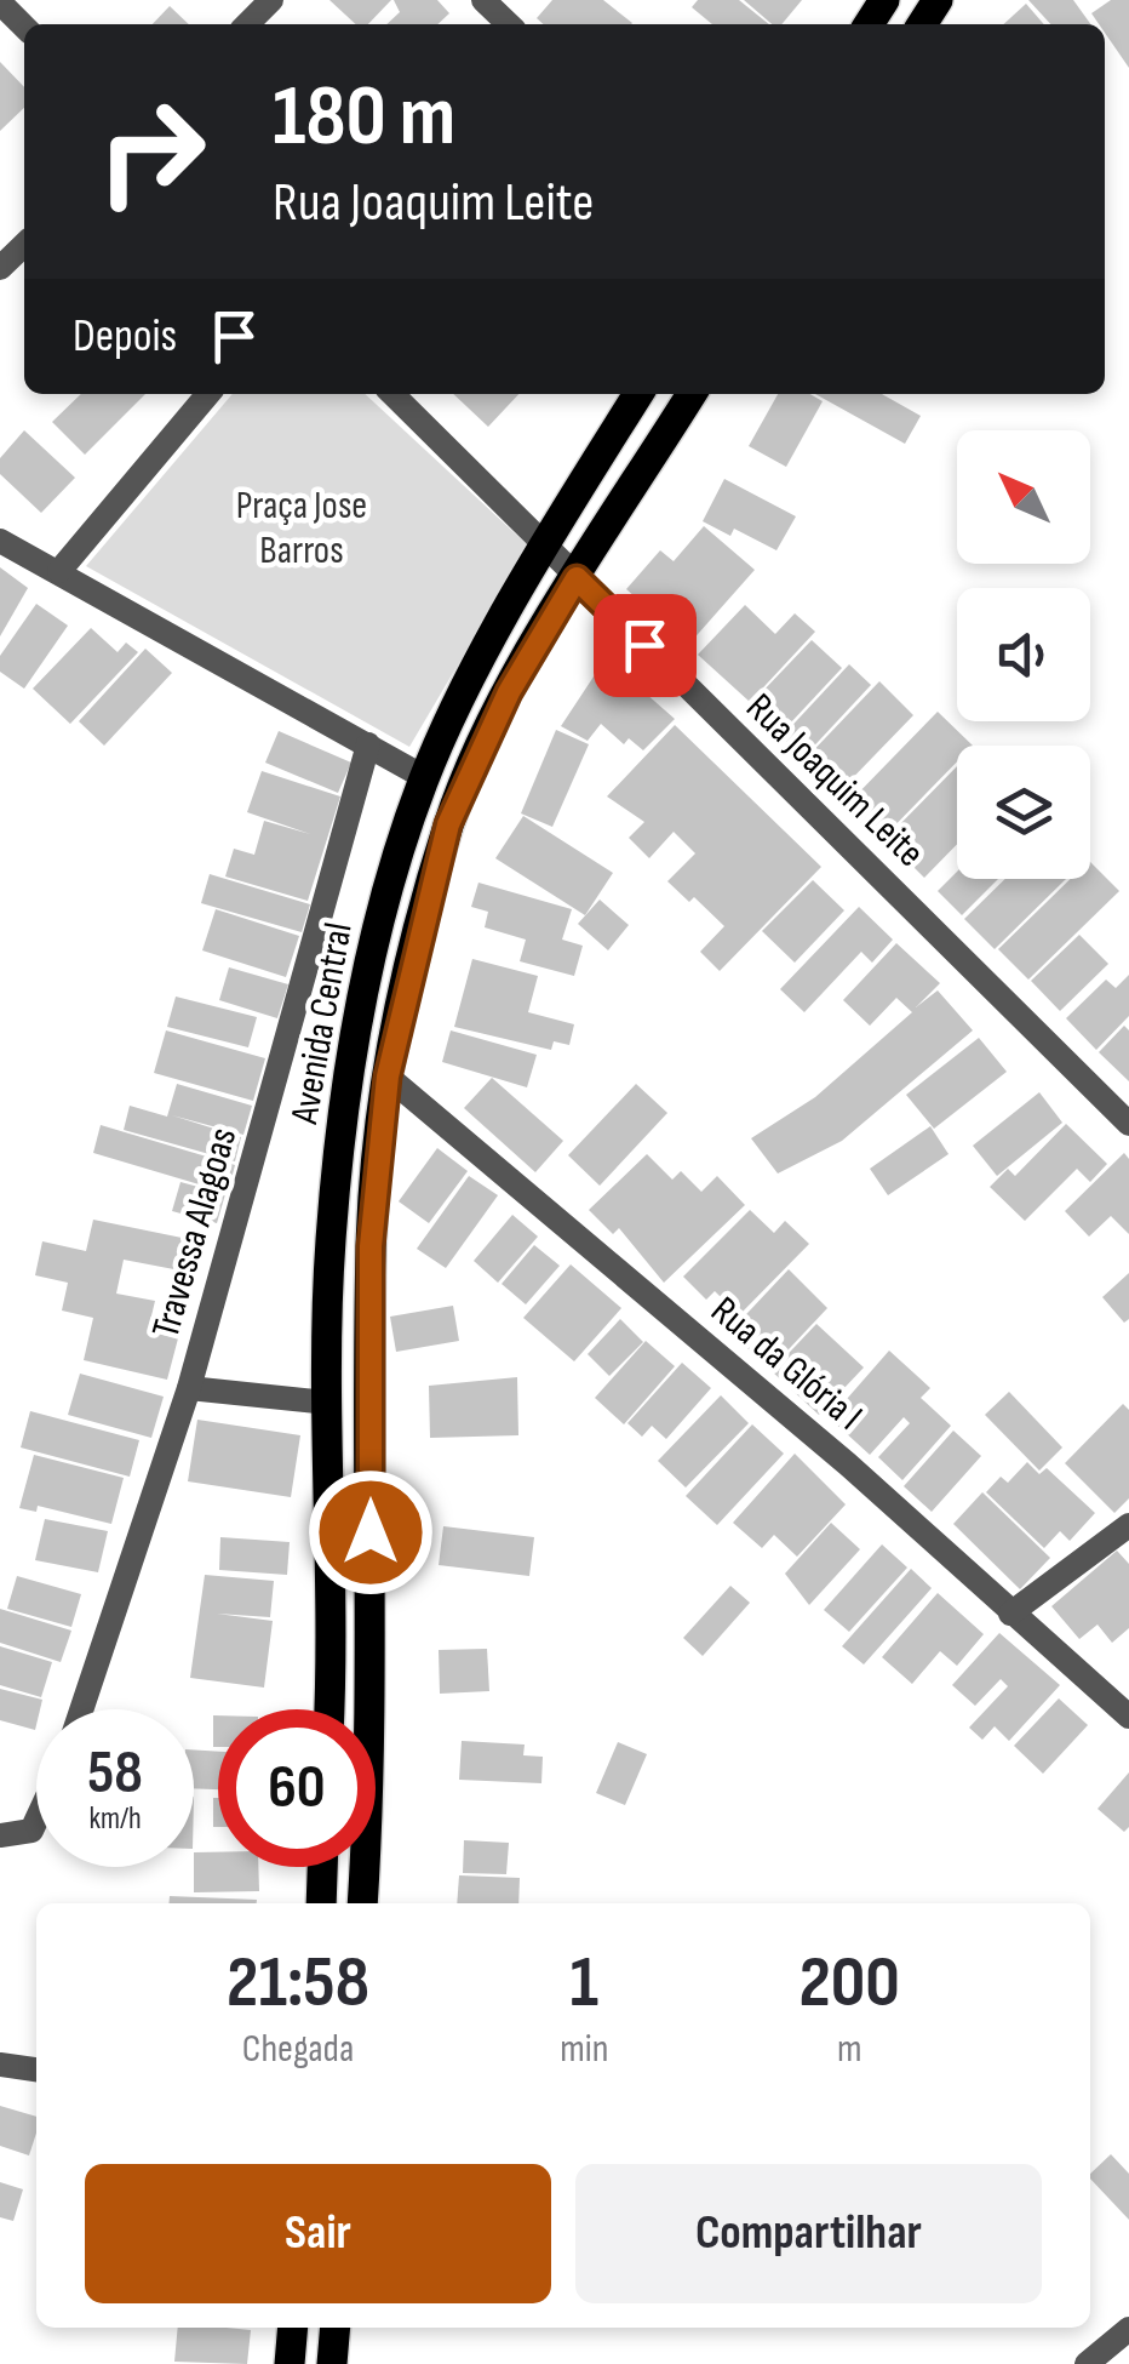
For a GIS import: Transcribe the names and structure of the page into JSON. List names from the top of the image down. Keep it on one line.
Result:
{"streets":{"main road":["Avenida Central"],"street":["Rua Joaquim Leite","Travessa Alagoas","Rua da Glória I"]},"crossings":[["Rua Joaquim Leite","Avenida Central"]],"parks":["Praça Jose Barros"],"north":"top left","page":{"turn":["180 m","Rua Joaquim Leite"],"then":"Depois","speed":"58 km/h","limit":"60","eta":["21:58","Chegada","1","min","200","m"],"buttons":["Sair","Compartilhar"]}}
